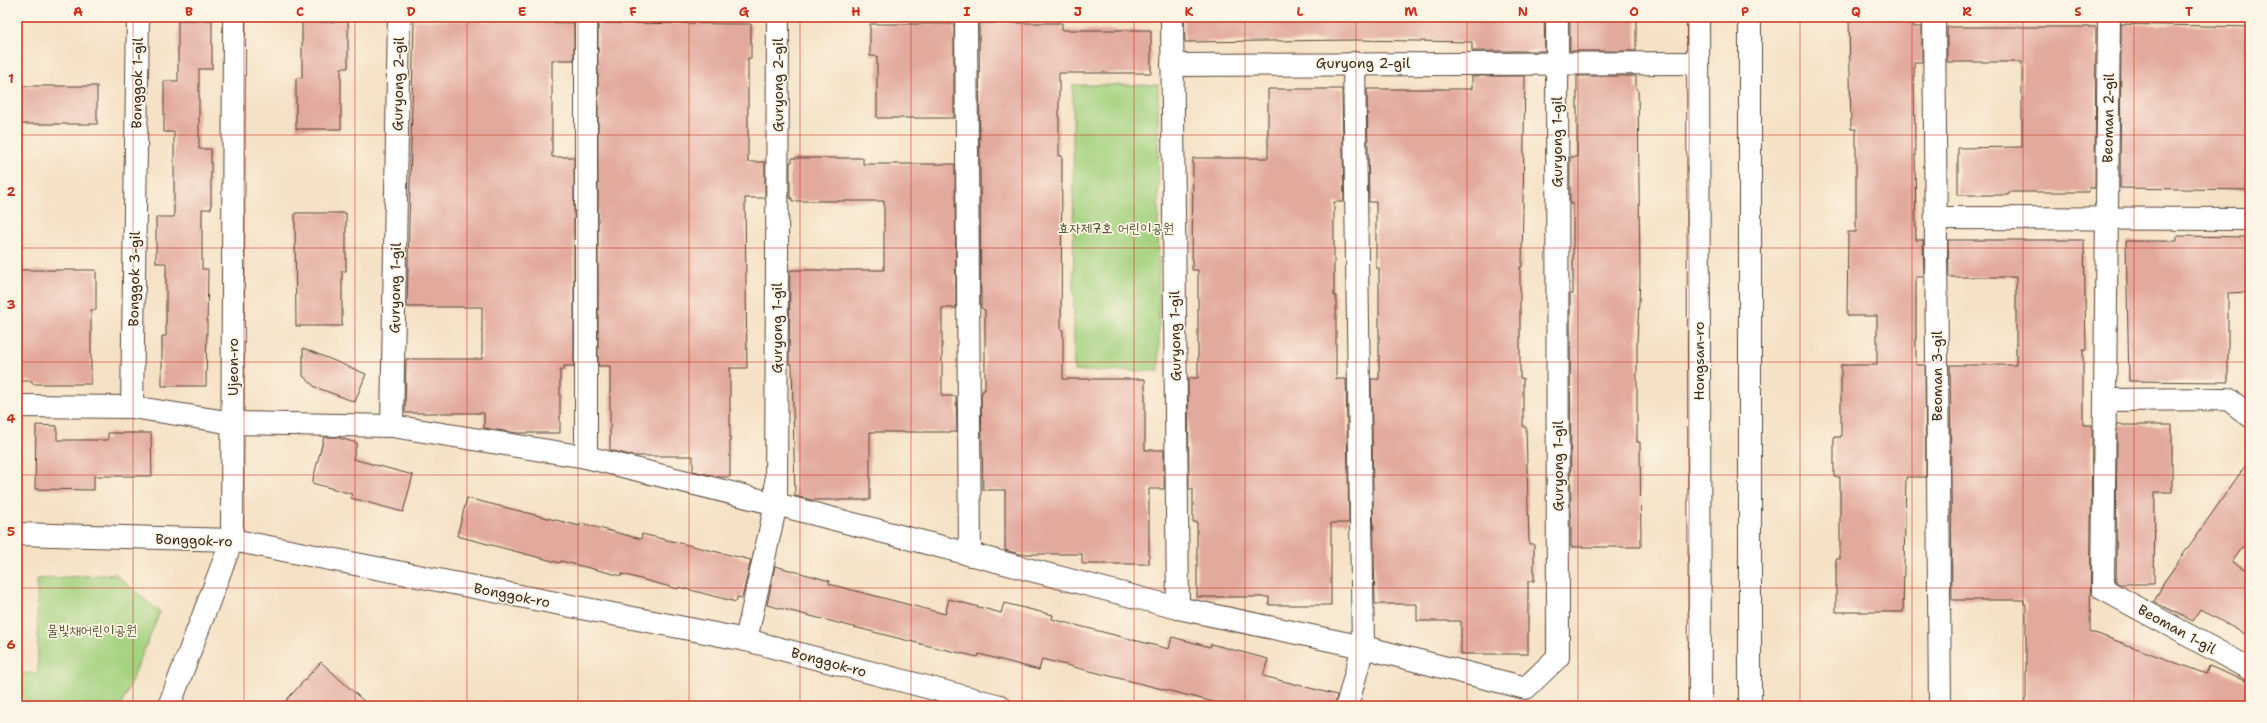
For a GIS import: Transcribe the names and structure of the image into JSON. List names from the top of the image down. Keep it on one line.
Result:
{"streets":{"street":["Guryong 2-gil","Bonggok 1-gil","Beoman 2-gil","Guryong 1-gil","Bonggok 3-gil","Hongsan-ro","Ujeon-ro","Beoman 3-gil","Bonggok-ro","Beoman 1-gil"]},"crossings":[["Guryong 2-gil","Guryong 1-gil"],["Guryong 2-gil","Hongsan-ro"],["Bonggok 1-gil","Bonggok 3-gil"],["Guryong 1-gil","Ujeon-ro"],["Ujeon-ro","Bonggok-ro"]],"parks":["효자제7호 어린이공원","물빛채어린이공원"],"grid":{"columns":["A","B","C","D","E","F","G","H","I","J","K","L","M","N","O","P","Q","R","S","T"],"rows":["1","2","3","4","5","6"]}}
